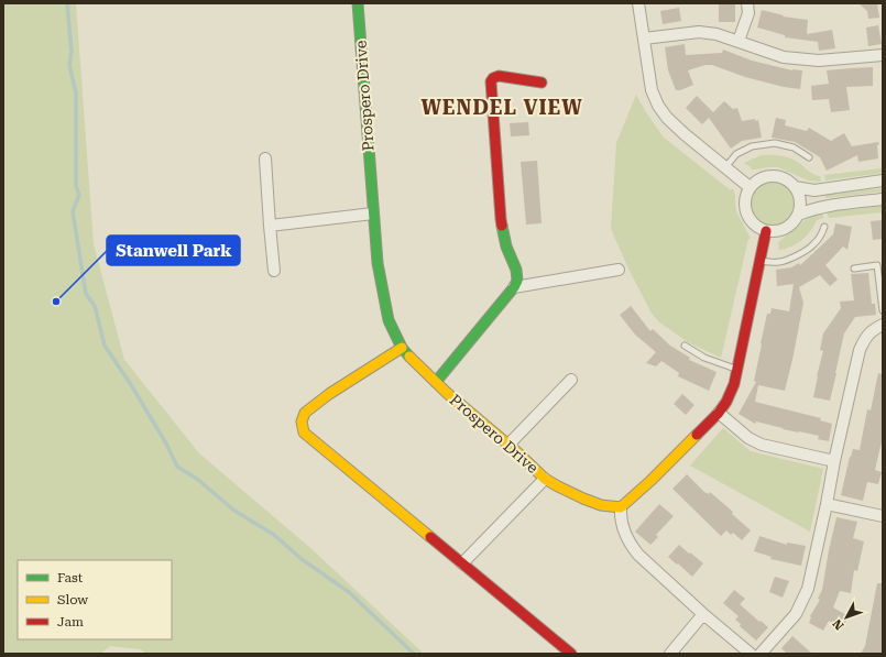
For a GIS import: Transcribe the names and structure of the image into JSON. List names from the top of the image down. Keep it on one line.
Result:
{"streets":{"street":["Prospero Drive"]},"districts":["WENDEL VIEW"],"places":["Stanwell Park"],"legend":["Fast","Slow","Jam"],"north":"bottom left"}
